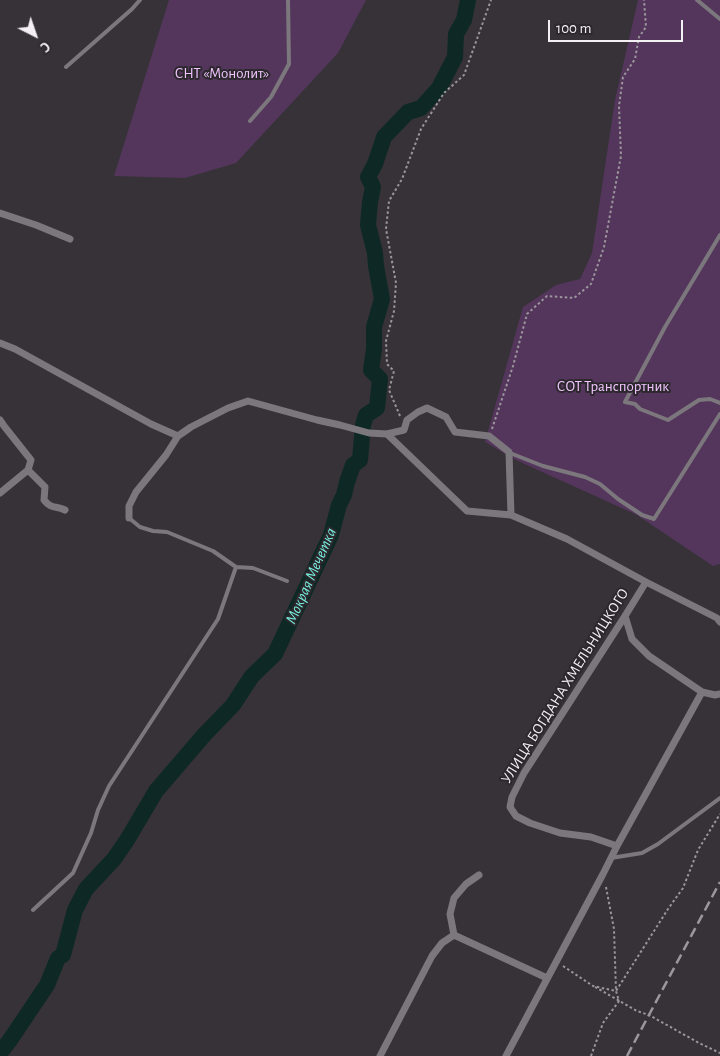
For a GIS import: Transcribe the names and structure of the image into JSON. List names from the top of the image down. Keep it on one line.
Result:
{"streets":{"street":["УЛИЦА БОГДАНА ХМЕЛЬНИЦКОГО"]},"water":["Мокрая Мечетка"],"parks":["СНТ «Монолит»","СОТ Транспортник"],"scale_bar":"100 m","north":"bottom right"}
